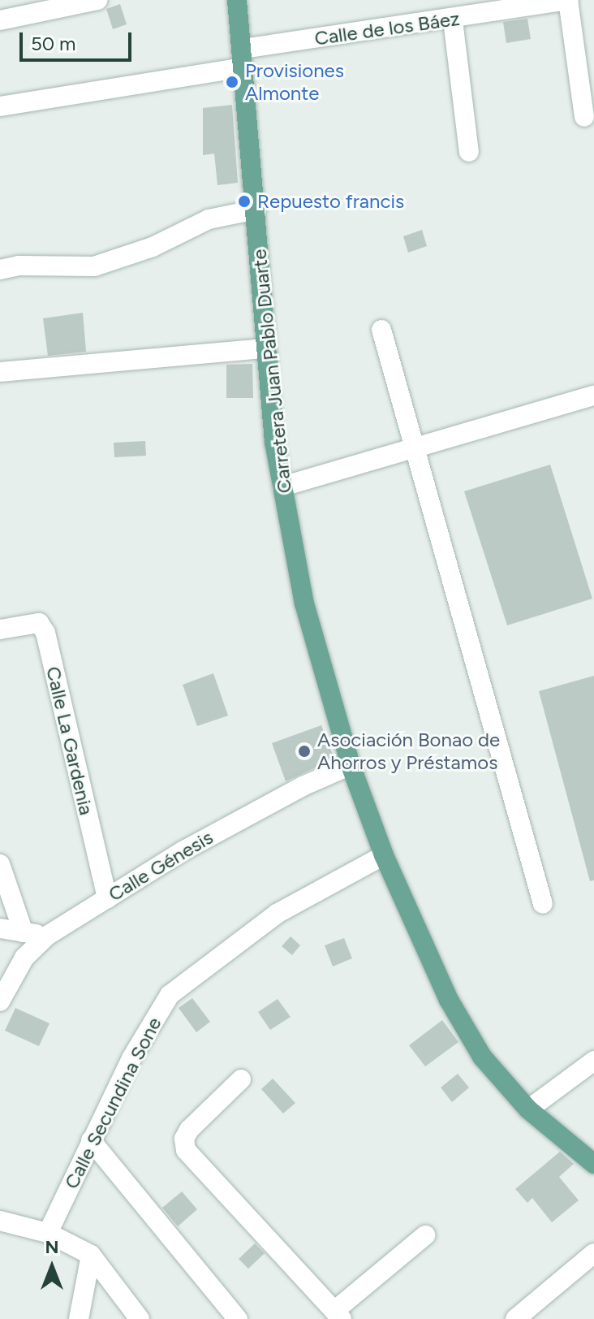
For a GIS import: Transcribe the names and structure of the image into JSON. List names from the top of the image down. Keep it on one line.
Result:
{"streets":{"main road":["Carretera Juan Pablo Duarte"],"street":["Calle de los Báez","Calle La Gardenia","Calle Génesis","Calle Secundina Sone"]},"crossings":[["Calle de los Báez","Carretera Juan Pablo Duarte"],["Carretera Juan Pablo Duarte","Calle Génesis"],["Carretera Juan Pablo Duarte","Calle Secundina Sone"],["Calle La Gardenia","Calle Génesis"]],"places":["Provisiones Almonte","Repuesto francis","Asociación Bonao de Ahorros y Préstamos"],"scale_bar":"50 m","north":"top"}
